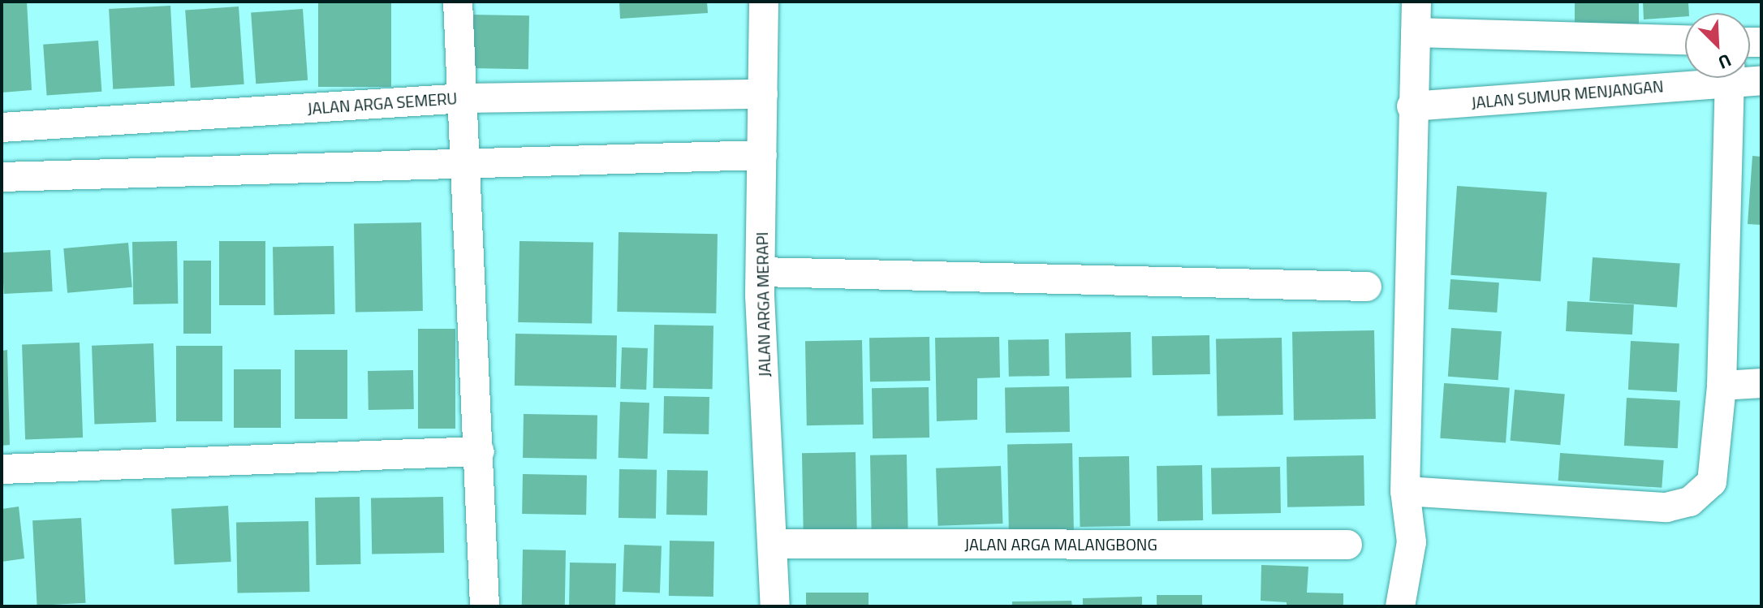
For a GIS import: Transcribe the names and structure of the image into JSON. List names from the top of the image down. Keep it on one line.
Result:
{"streets":{"street":["JALAN SUMUR MENJANGAN","JALAN ARGA SEMERU","JALAN ARGA MERAPI","JALAN ARGA MALANGBONG"]},"crossings":[["JALAN ARGA SEMERU","JALAN ARGA MERAPI"],["JALAN ARGA MERAPI","JALAN ARGA MALANGBONG"]],"north":"bottom right"}
